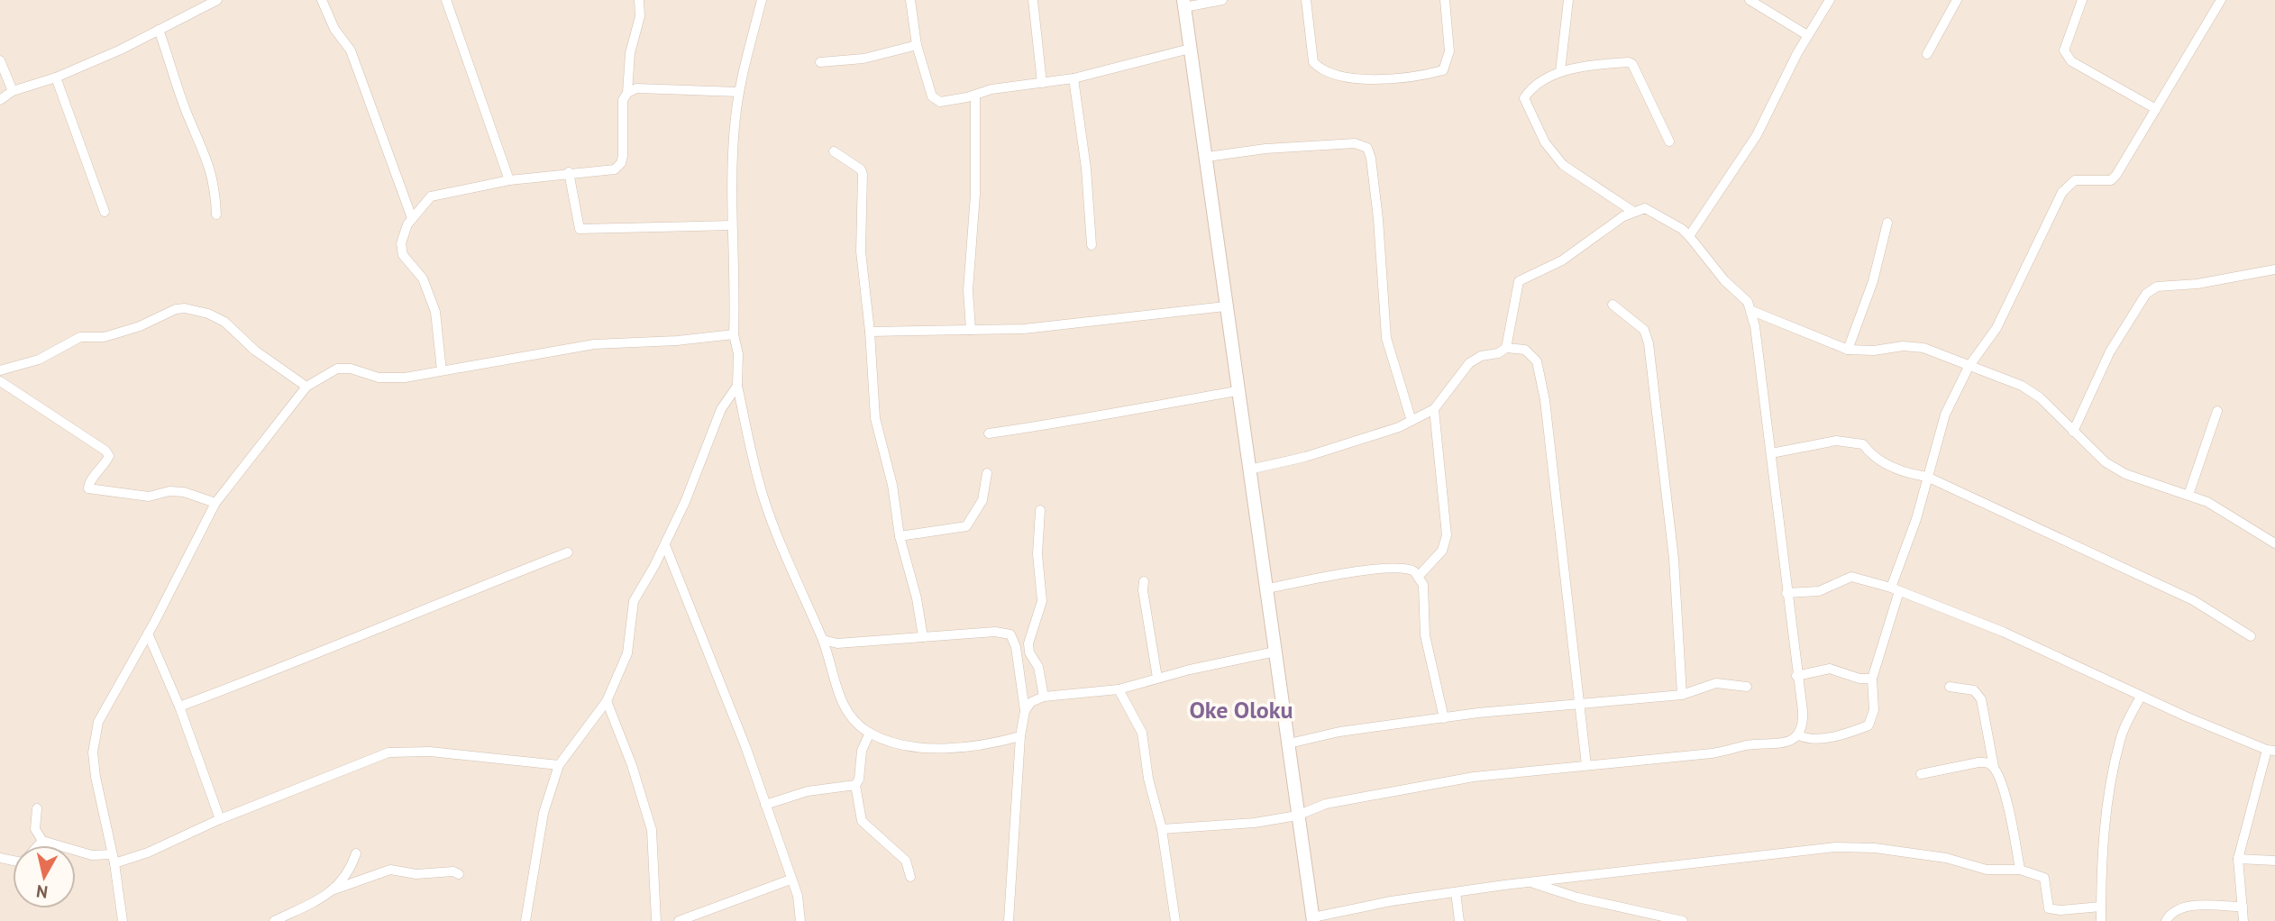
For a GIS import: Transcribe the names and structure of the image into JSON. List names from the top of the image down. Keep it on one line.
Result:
{"districts":["Oke Oloku"],"north":"bottom"}
